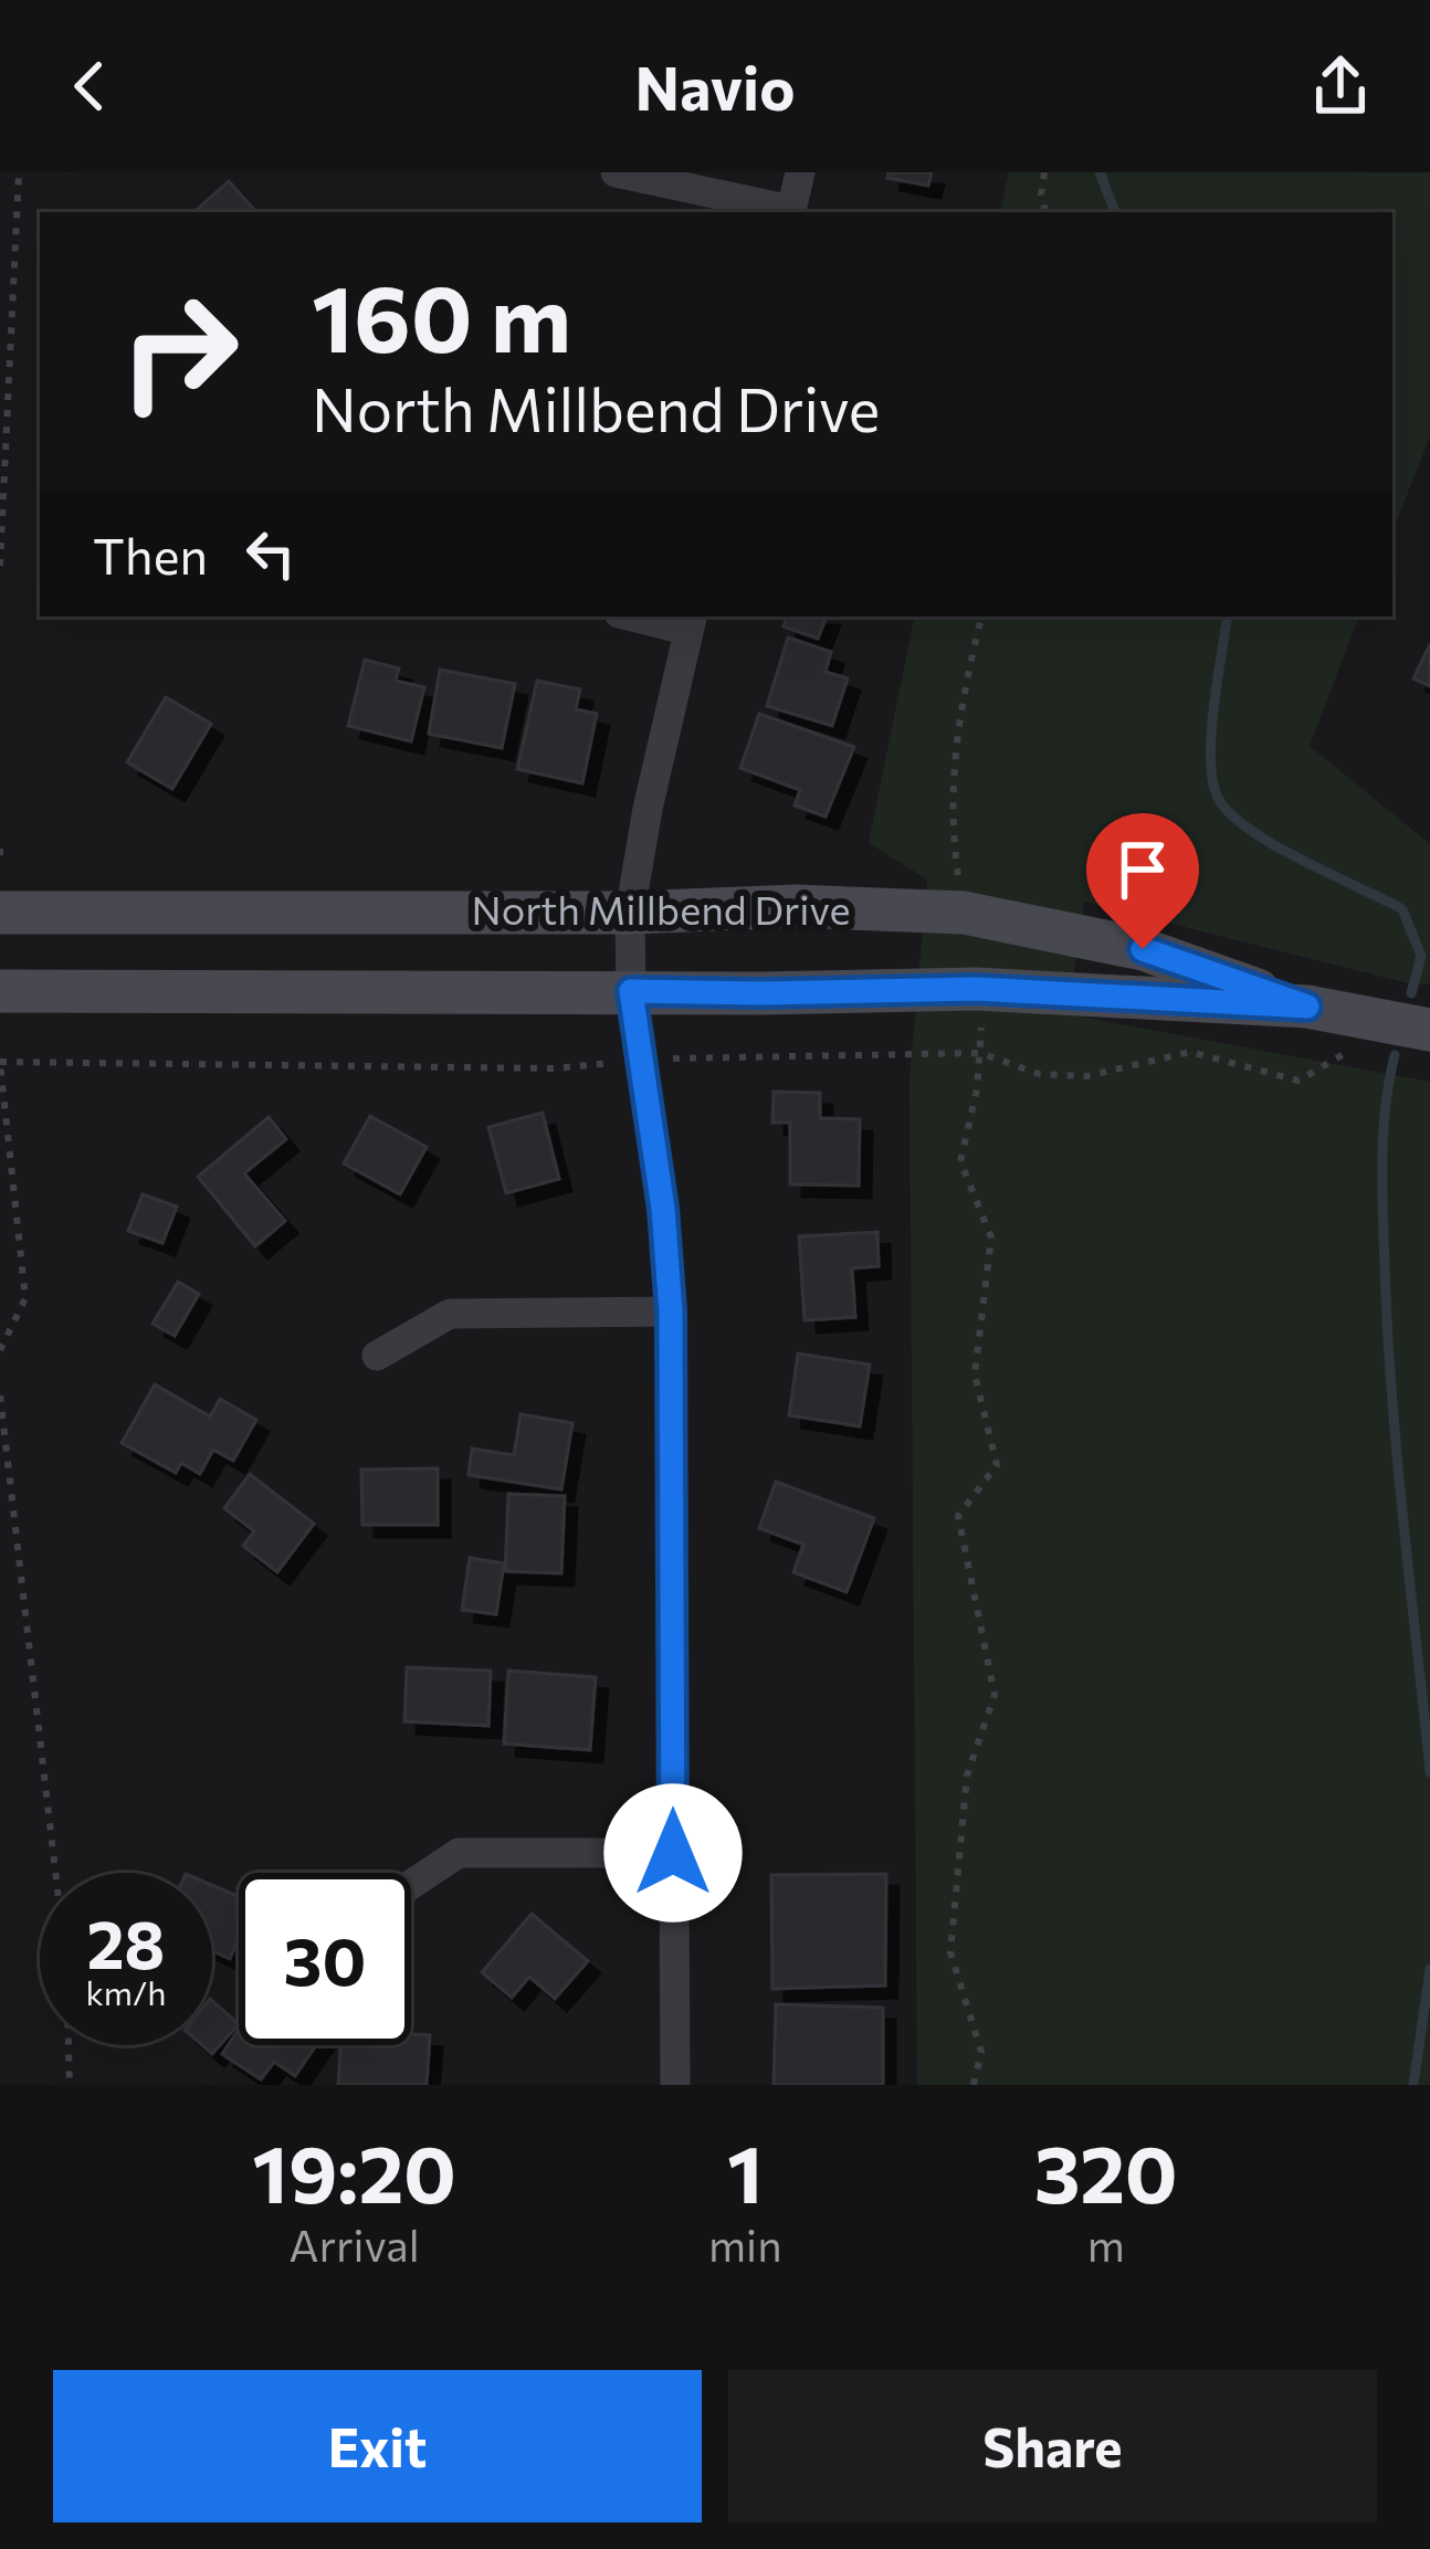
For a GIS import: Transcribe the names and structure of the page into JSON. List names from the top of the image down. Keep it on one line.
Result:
{"streets":{"street":["North Millbend Drive"]},"page":{"header":"Navio","turn":["160 m","North Millbend Drive"],"then":"Then","speed":"28 km/h","limit":"30","eta":["19:20","Arrival","1","min","320","m"],"buttons":["Exit","Share"]}}
